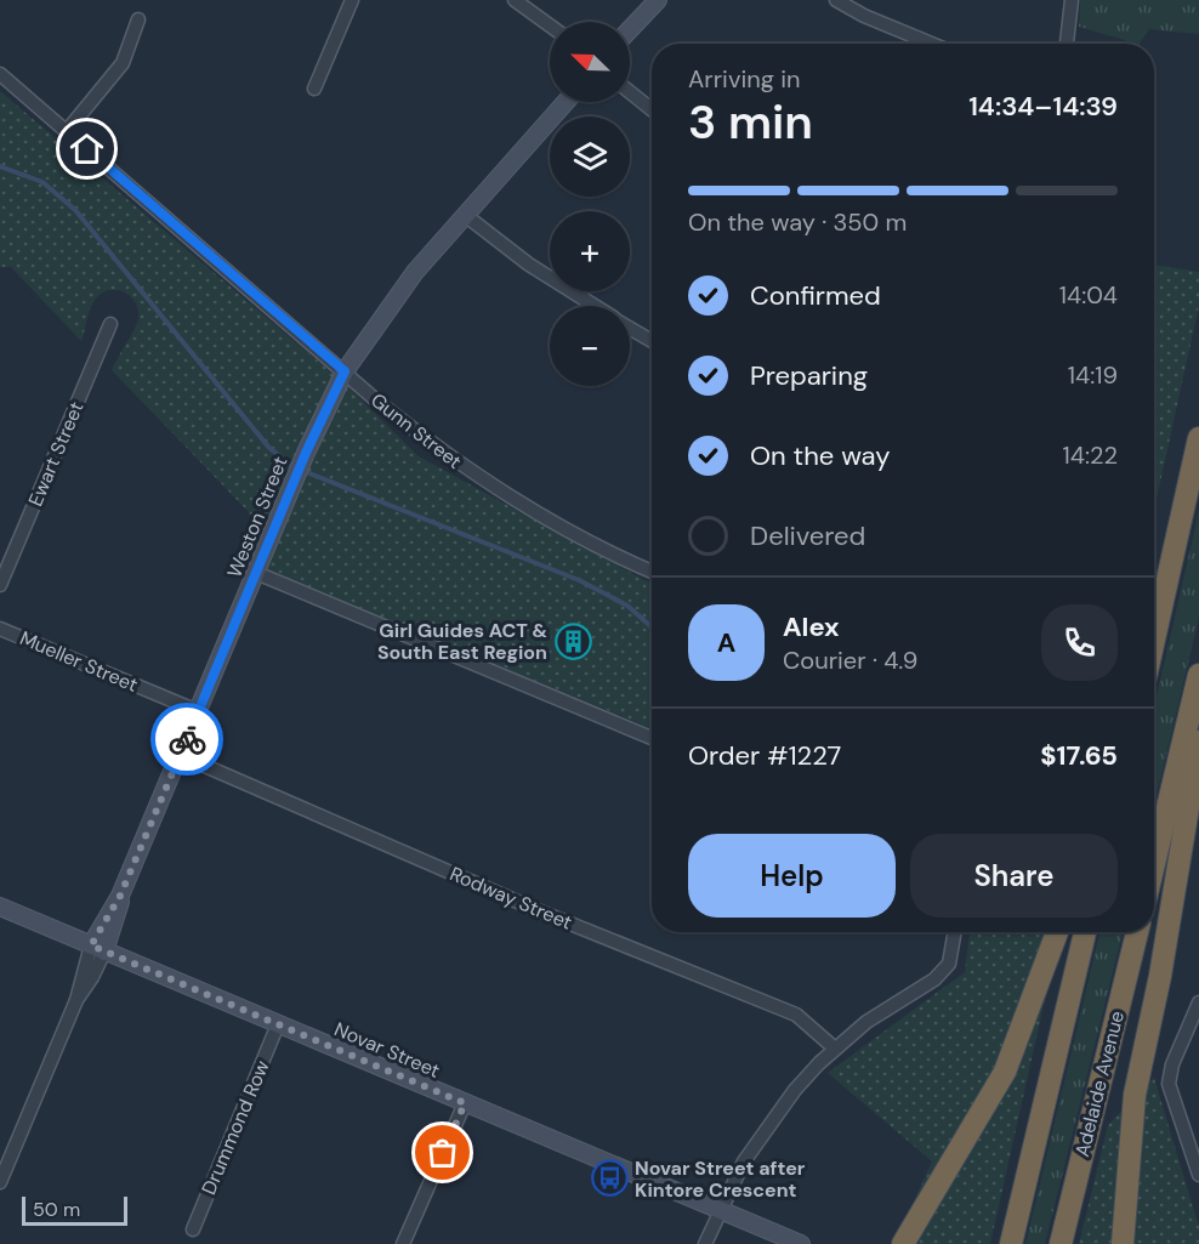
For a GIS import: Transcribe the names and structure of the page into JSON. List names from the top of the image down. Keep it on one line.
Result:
{"streets":{"highway":["Adelaide Avenue"],"street":["Gunn Street","Ewart Street","Weston Street","Mueller Street","Rodway Street","Novar Street","Drummond Row"]},"crossings":[["Gunn Street","Weston Street"],["Weston Street","Mueller Street"],["Weston Street","Rodway Street"],["Weston Street","Novar Street"],["Novar Street","Drummond Row"]],"places":{"building":["Girl Guides ACT & South East Region"],"bus stop":["Novar Street after Kintore Crescent"]},"scale_bar":"50 m","north":"top left","page":{"map_buttons":["+","−"],"heading":["3 min","Arriving in","14:34–14:39"],"panel":["Alex","Courier · 4.9","Order #1227","$17.65"],"bar":"On the way · 350 m","list":[["Confirmed","14:04"],["Preparing","14:19"],["On the way","14:22"],"Delivered"],"round":"A","buttons":["Help","Share"],"scale":"50 m"}}
